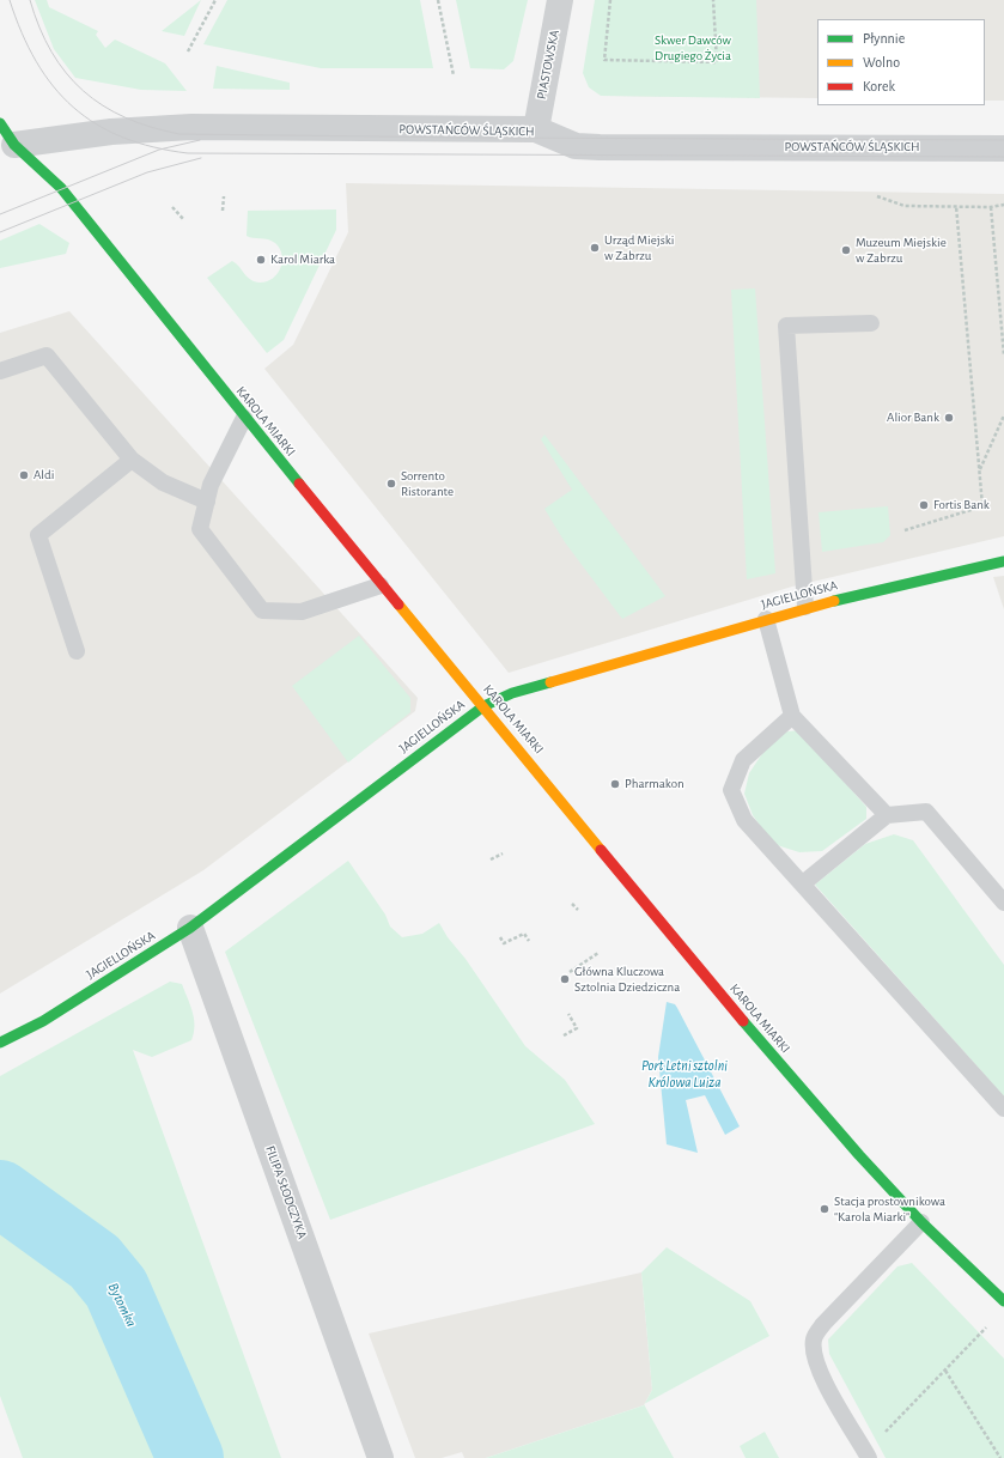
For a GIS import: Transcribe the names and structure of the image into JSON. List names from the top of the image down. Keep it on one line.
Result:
{"streets":{"main road":["KAROLA MIARKI","JAGIELLOŃSKA"],"street":["PIASTOWSKA","POWSTAŃCÓW ŚLĄSKICH","FILIPA SŁODCZYKA"]},"crossings":[["PIASTOWSKA","POWSTAŃCÓW ŚLĄSKICH"],["POWSTAŃCÓW ŚLĄSKICH","KAROLA MIARKI"],["KAROLA MIARKI","JAGIELLOŃSKA"],["JAGIELLOŃSKA","FILIPA SŁODCZYKA"]],"water":["Port Letni sztolni Królowa Luiza","Bytomka"],"parks":["Skwer Dawców Drugiego Życia"],"places":["Urząd Miejski w Zabrzu","Muzeum Miejskie w Zabrzu","Karol Miarka","Alior Bank","Aldi","Sorrento Ristorante","Fortis Bank","Pharmakon","Główna Kluczowa Sztolnia Dziedziczna","Stacja prostownikowa \"Karola Miarki\""],"legend":["Płynnie","Wolno","Korek"]}
